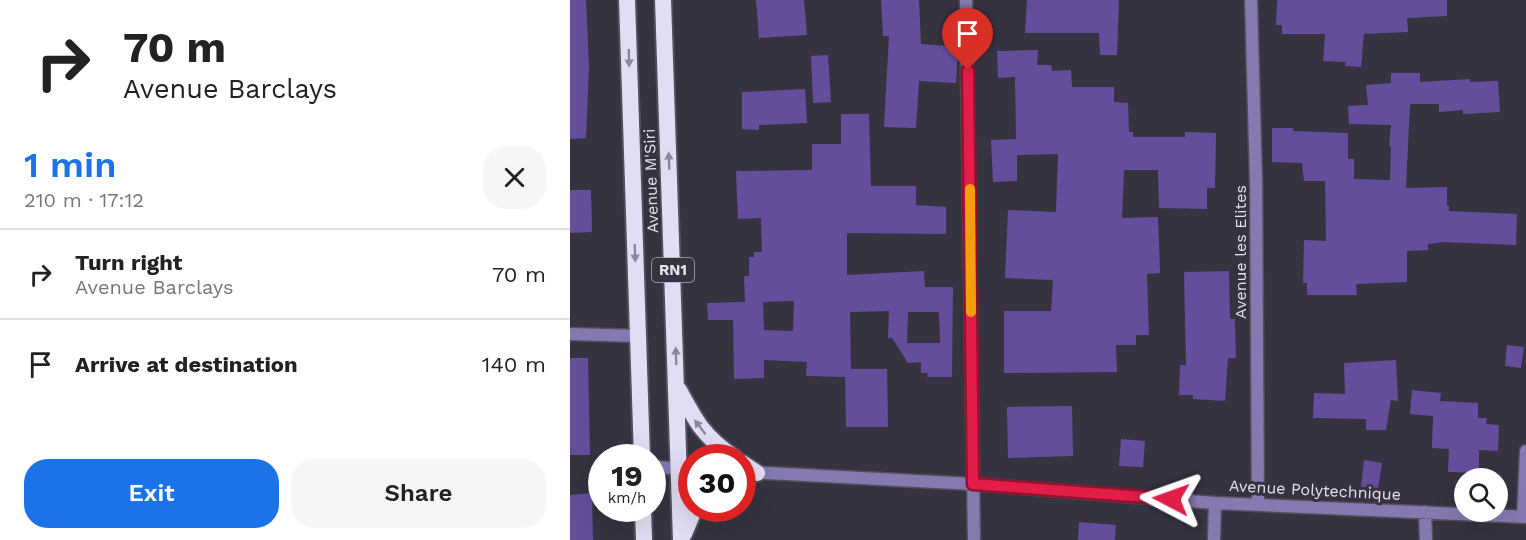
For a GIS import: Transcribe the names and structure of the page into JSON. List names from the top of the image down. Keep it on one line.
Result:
{"streets":{"highway":["Avenue M'Siri","RN1"],"street":["Avenue les Elites","Avenue Polytechnique"]},"crossings":[["Avenue les Elites","Avenue Polytechnique"]],"page":{"turn":["70 m","Avenue Barclays"],"heading":["1 min","210 m · 17:12"],"list":[{"name":"Turn right","note":"Avenue Barclays","value":"70 m"},{"name":"Arrive at destination","value":"140 m"}],"speed":"19 km/h","limit":"30","buttons":["Exit","Share"]}}
